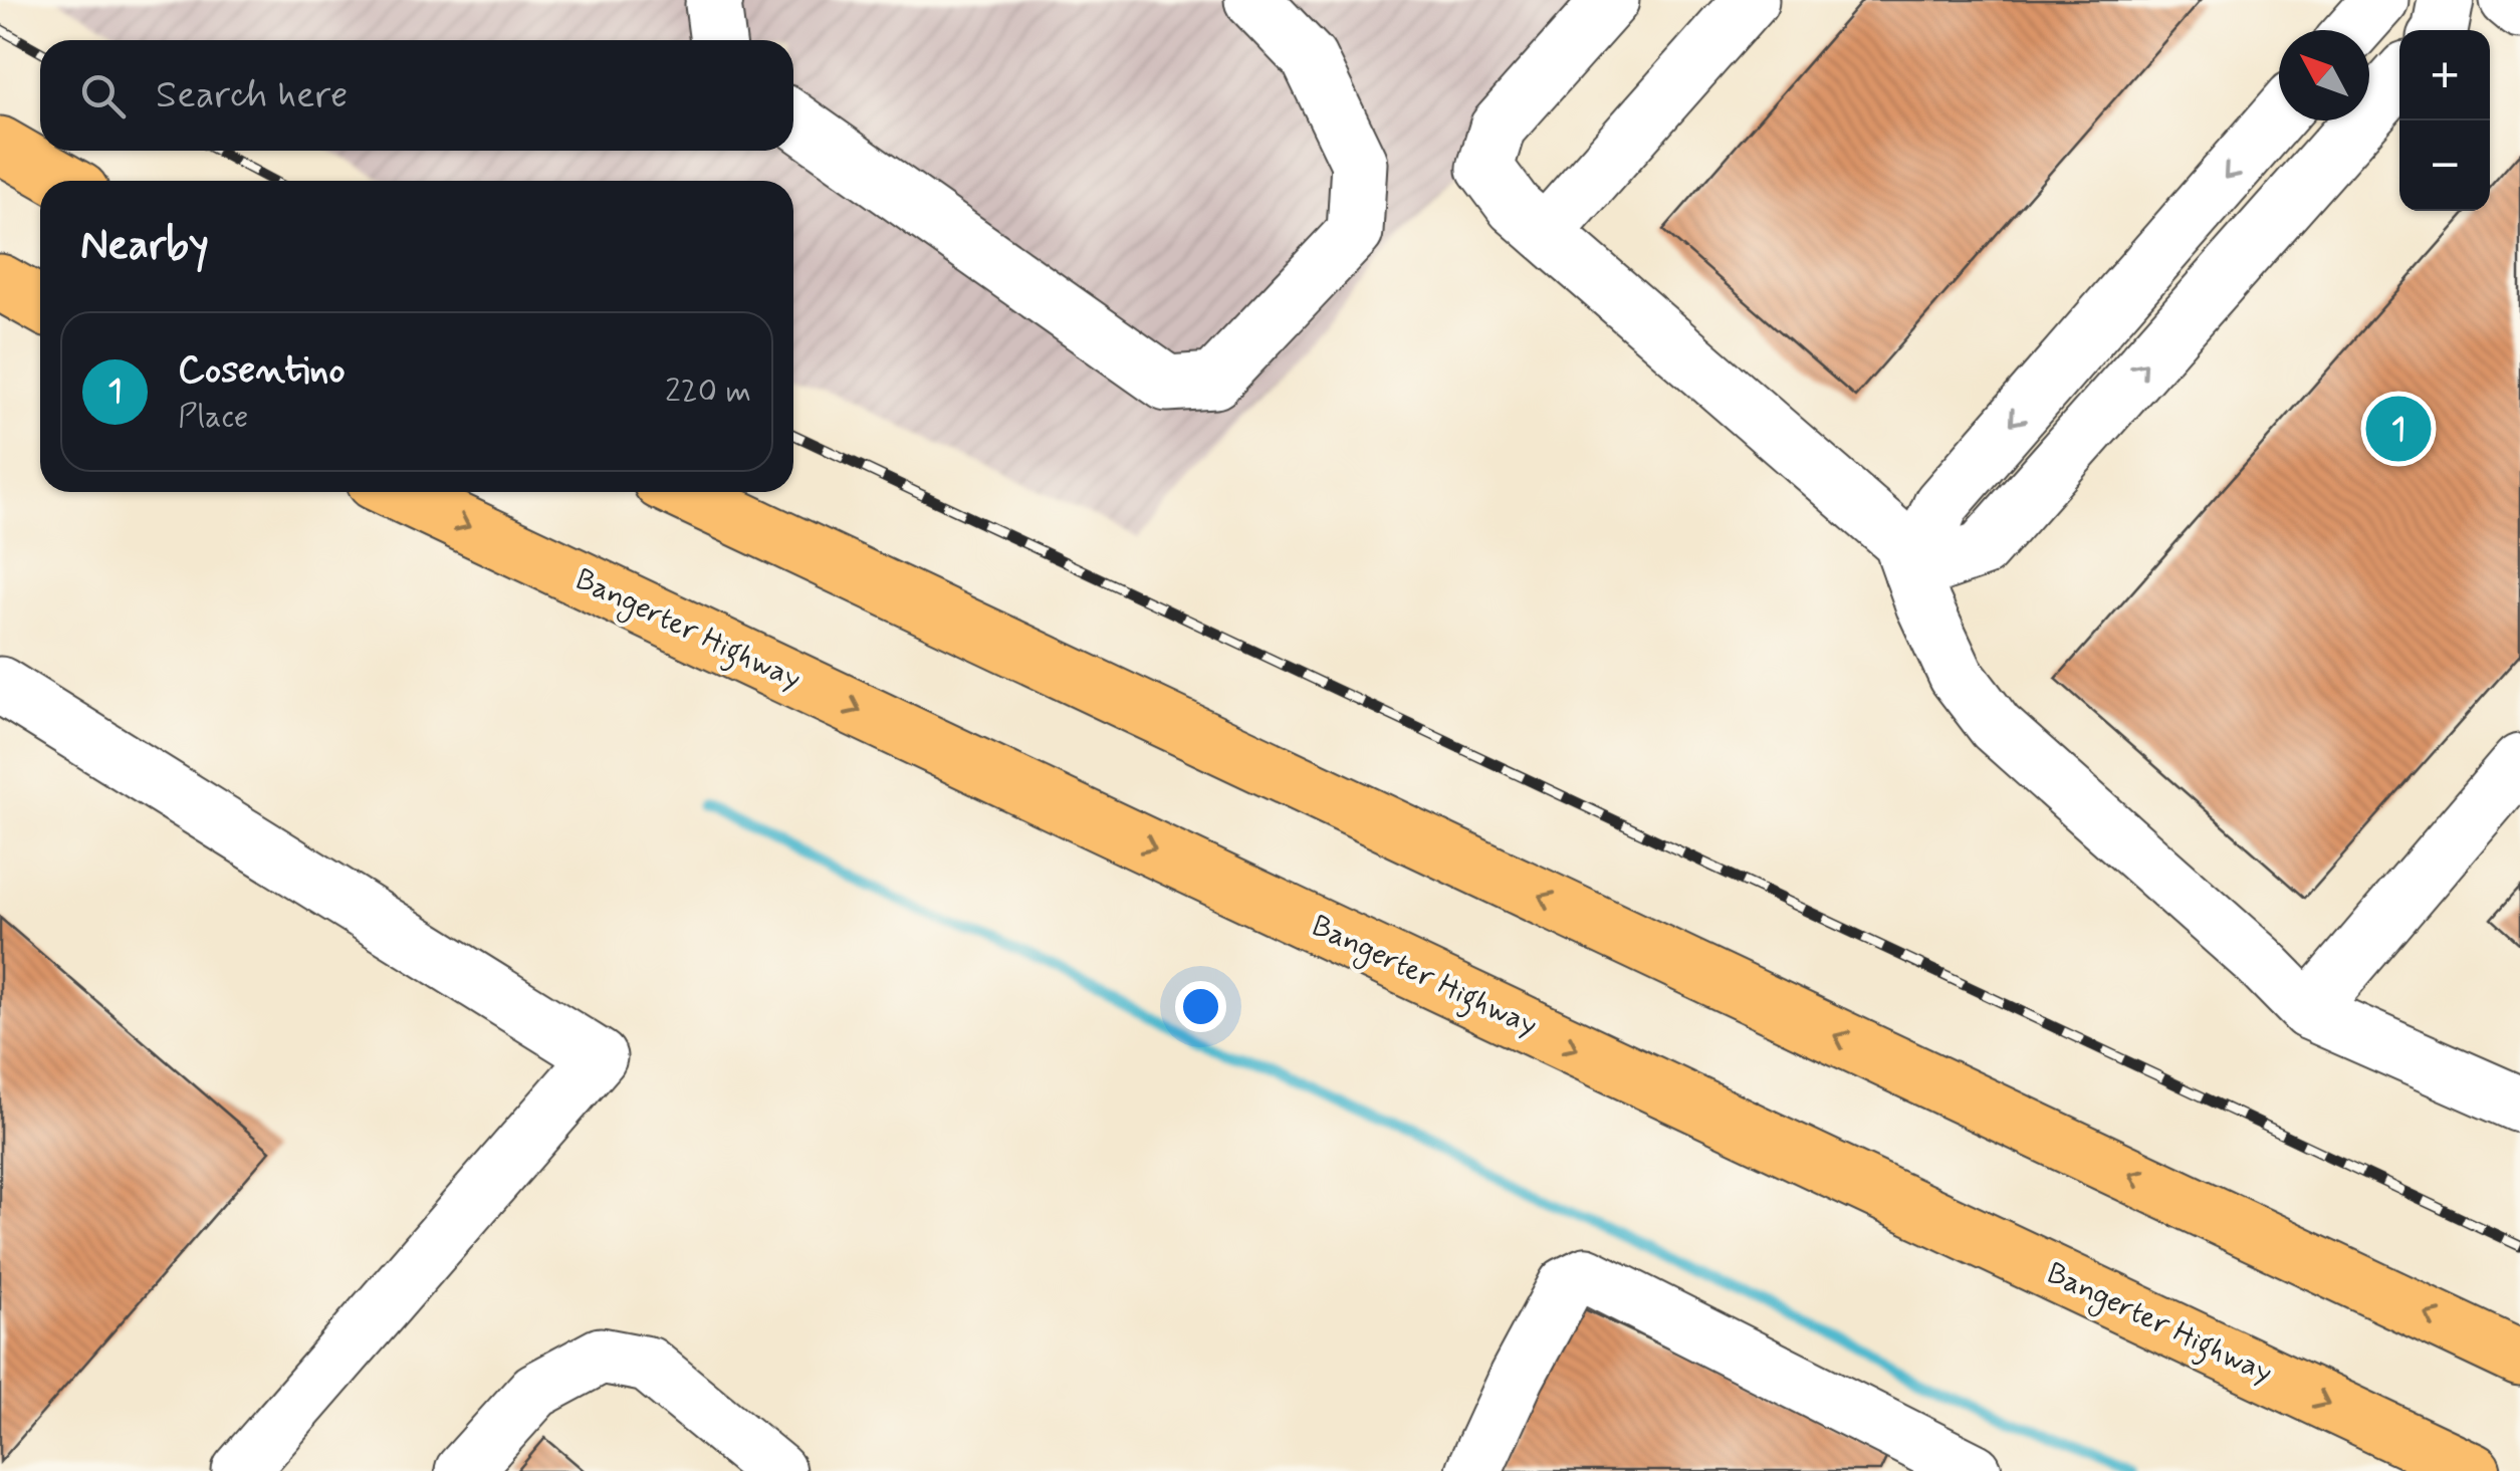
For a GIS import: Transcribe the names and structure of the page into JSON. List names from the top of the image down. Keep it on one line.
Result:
{"streets":{"highway":["Bangerter Highway"]},"north":"top left","page":{"map_buttons":["+","−"],"search":"Search here","heading":"Nearby","list":[{"mark":"1","name":"Cosentino","note":"Place","value":"220 m"}],"pins":"1"}}
